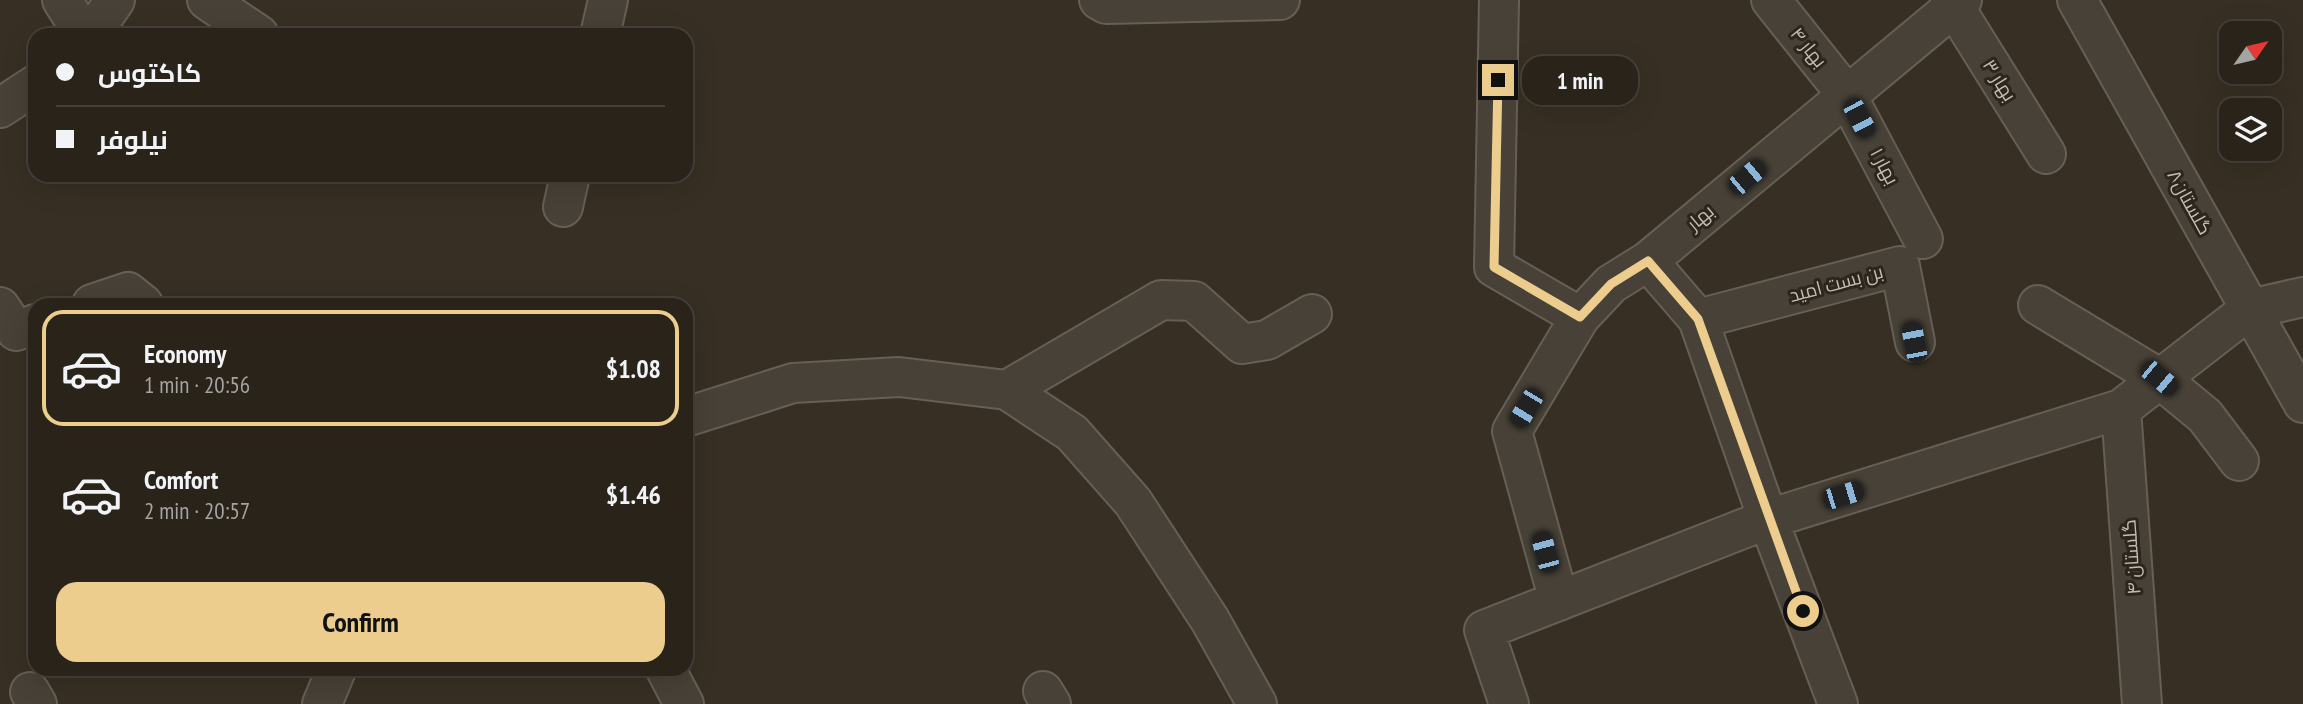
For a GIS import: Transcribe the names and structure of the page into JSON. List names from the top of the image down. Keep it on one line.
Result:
{"streets":{"street":["بهار ۴","بهار ۳","بهار ۱","گلستان۸","بهار","بن بست امید","گلستان ۴"]},"crossings":[["بهار ۴","بهار ۱"],["بهار ۴","بهار"],["بهار ۳","بهار"],["بهار ۱","بهار"]],"north":"top right","page":{"banner":["کاکتوس","نیلوفر"],"bubble":"1 min","list":[{"name":"Economy","note":"1 min · 20:56","value":"$1.08"},{"name":"Comfort","note":"2 min · 20:57","value":"$1.46"}],"buttons":"Confirm"}}
